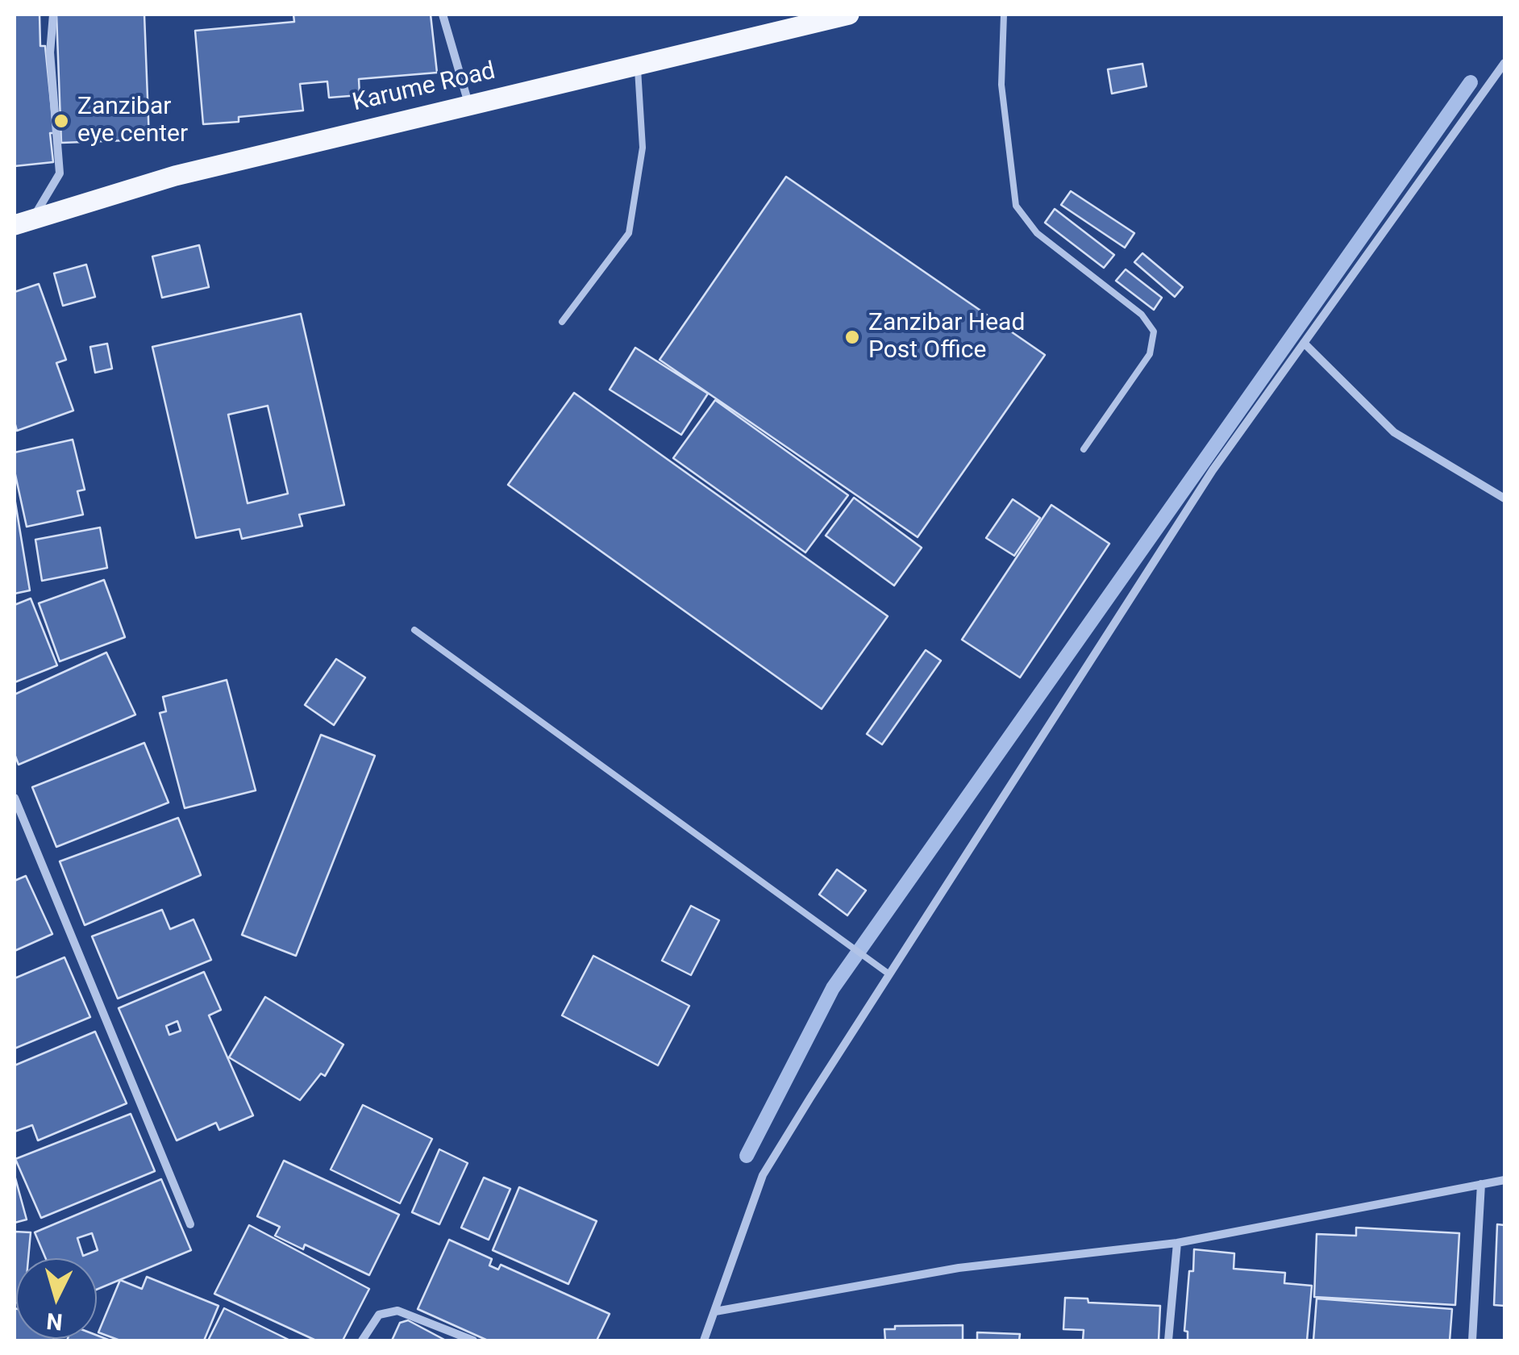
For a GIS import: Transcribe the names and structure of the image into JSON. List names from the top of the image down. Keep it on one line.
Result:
{"streets":{"main road":["Karume Road"]},"places":["Zanzibar eye center","Zanzibar Head Post Office"],"north":"bottom"}
